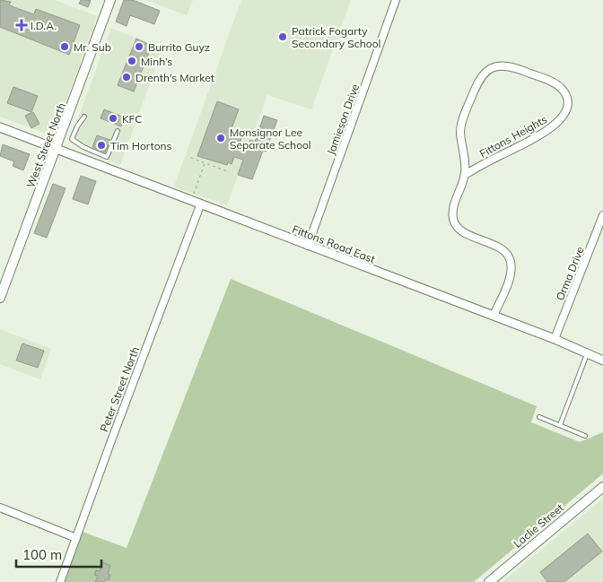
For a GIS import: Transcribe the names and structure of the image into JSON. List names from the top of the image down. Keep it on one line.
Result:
{"streets":{"main road":["West Street North","Laclie Street"],"street":["Jamieson Drive","Fittons Heights","Fittons Road East","Orma Drive","Peter Street North"]},"crossings":[["Jamieson Drive","Fittons Road East"],["Fittons Heights","Fittons Road East"],["West Street North","Fittons Road East"],["Fittons Road East","Orma Drive"],["Fittons Road East","Peter Street North"]],"places":{"health":["I.D.A."],"other":["Patrick Fogarty Secondary School","Mr. Sub","Burrito Guyz","Minh’s","Drenth’s Market","KFC","Monsignor Lee Separate School","Tim Hortons"]},"scale_bar":"100 m"}
